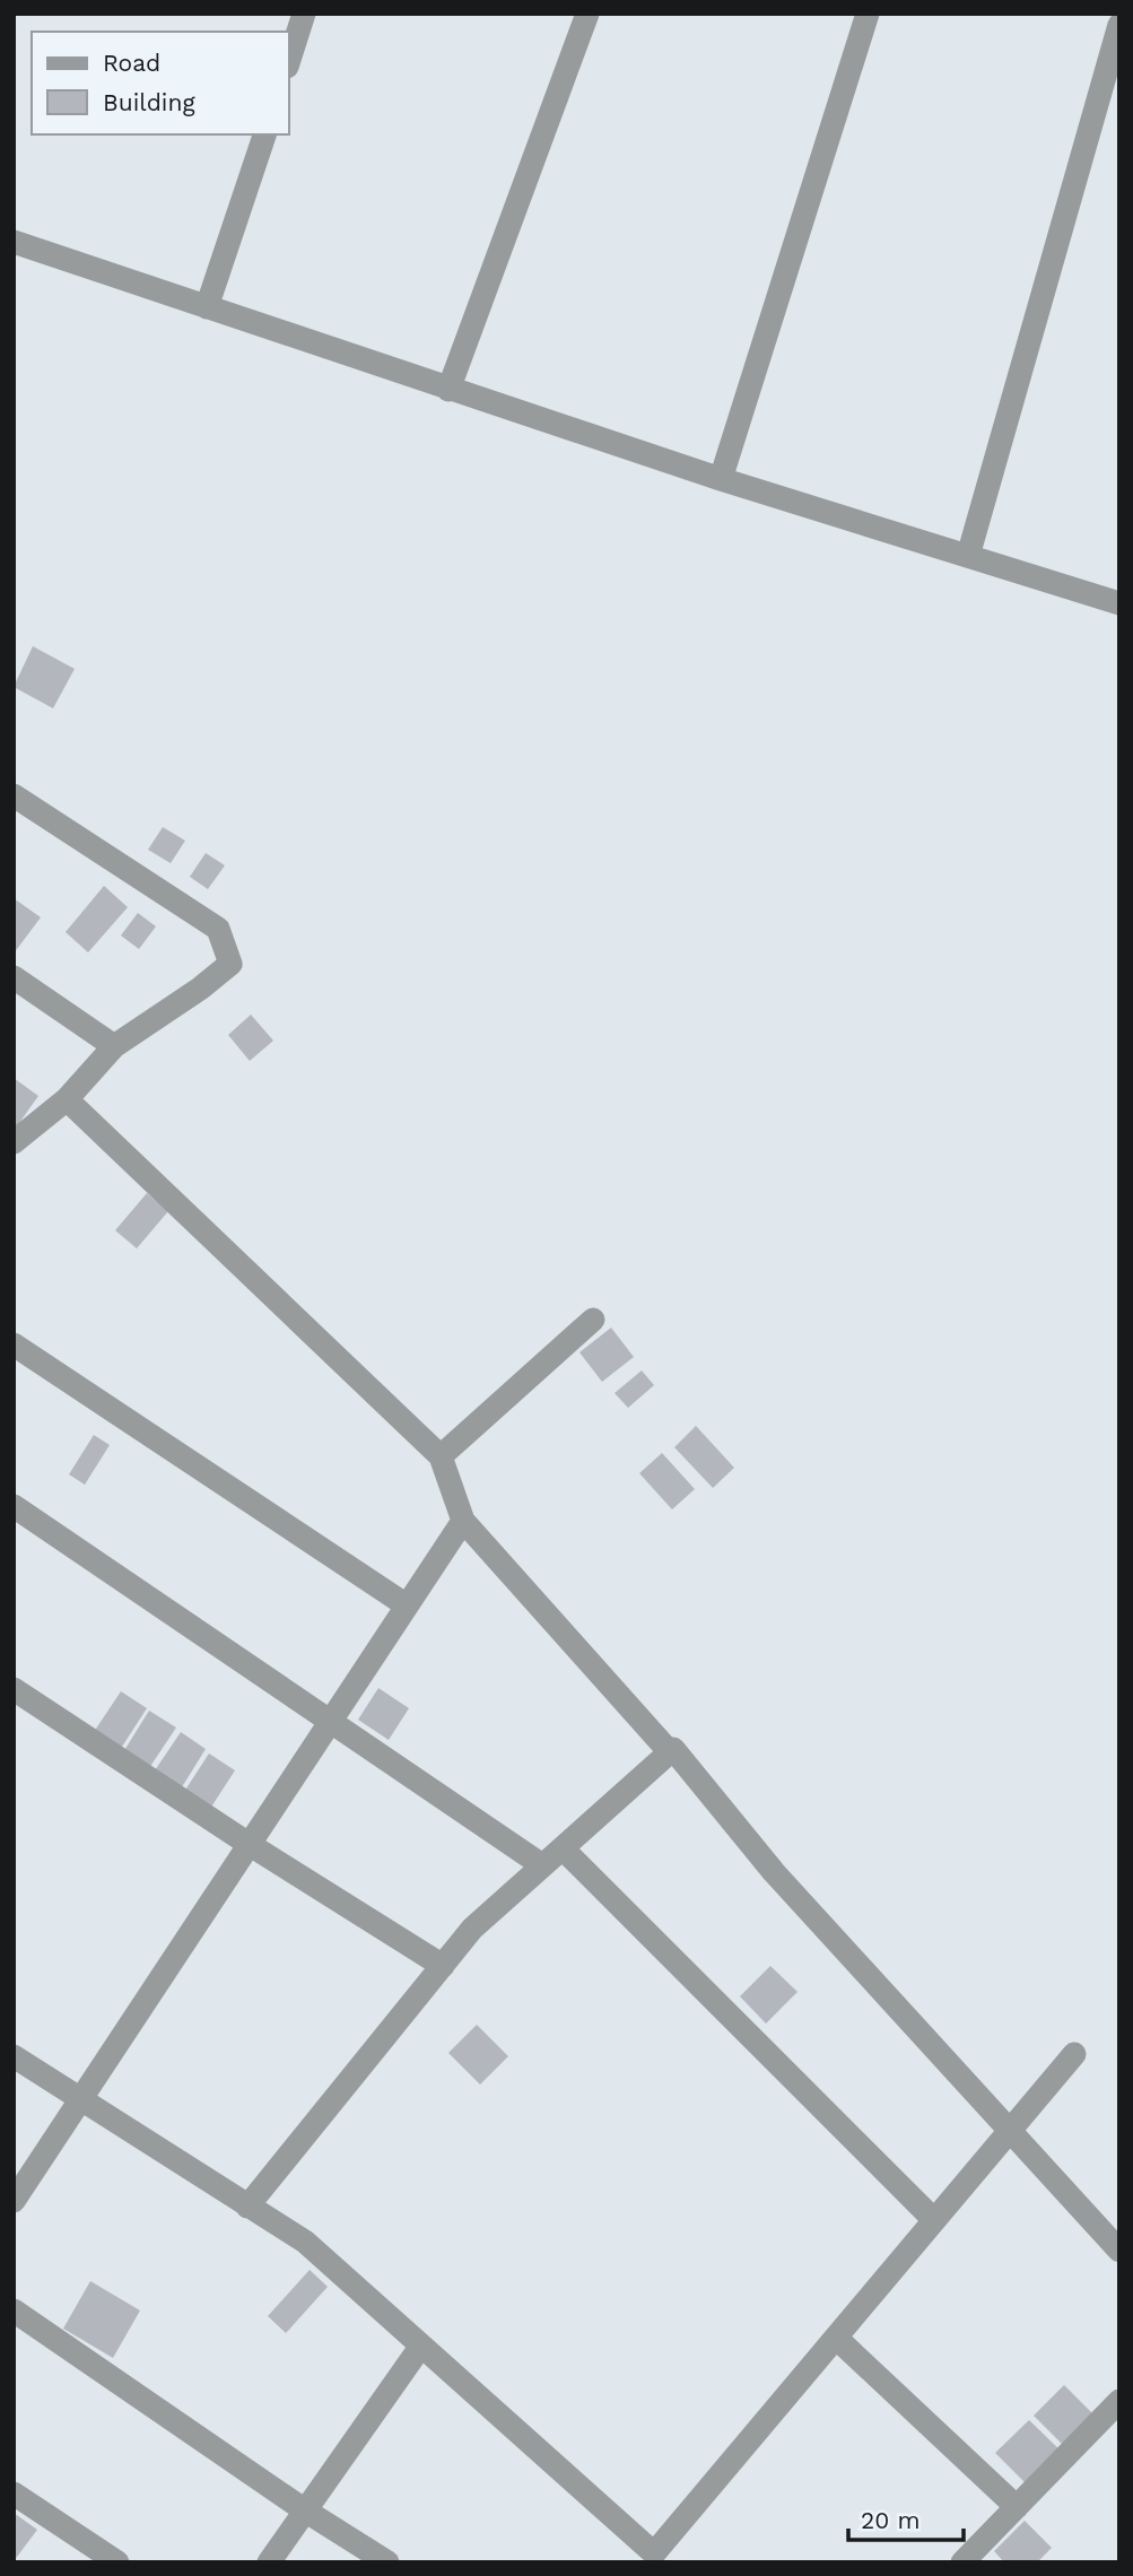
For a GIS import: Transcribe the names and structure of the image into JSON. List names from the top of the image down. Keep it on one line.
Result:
{"legend":["Road","Building"],"scale_bar":"20 m"}
